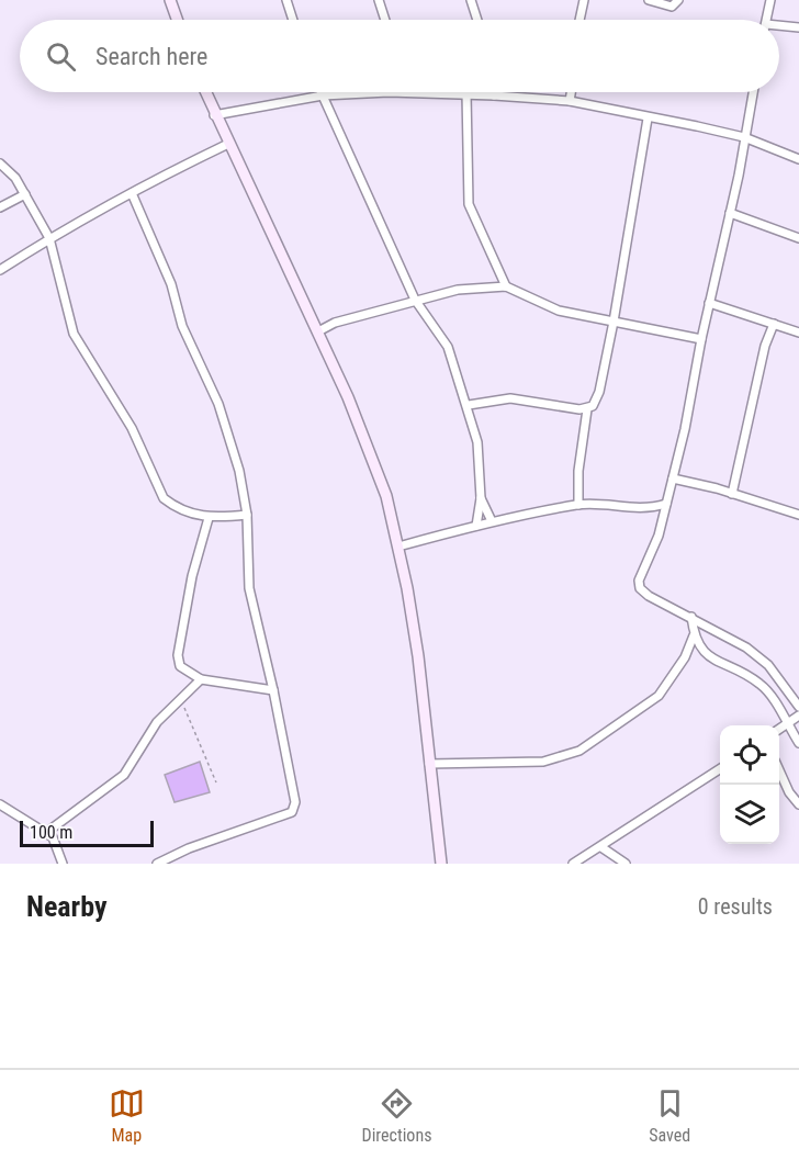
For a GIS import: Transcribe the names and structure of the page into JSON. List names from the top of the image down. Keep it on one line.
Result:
{"scale_bar":"100 m","page":{"search":"Search here","scale":"100 m","heading":["Nearby","0 results"],"nav":["Map","Directions","Saved"]}}
